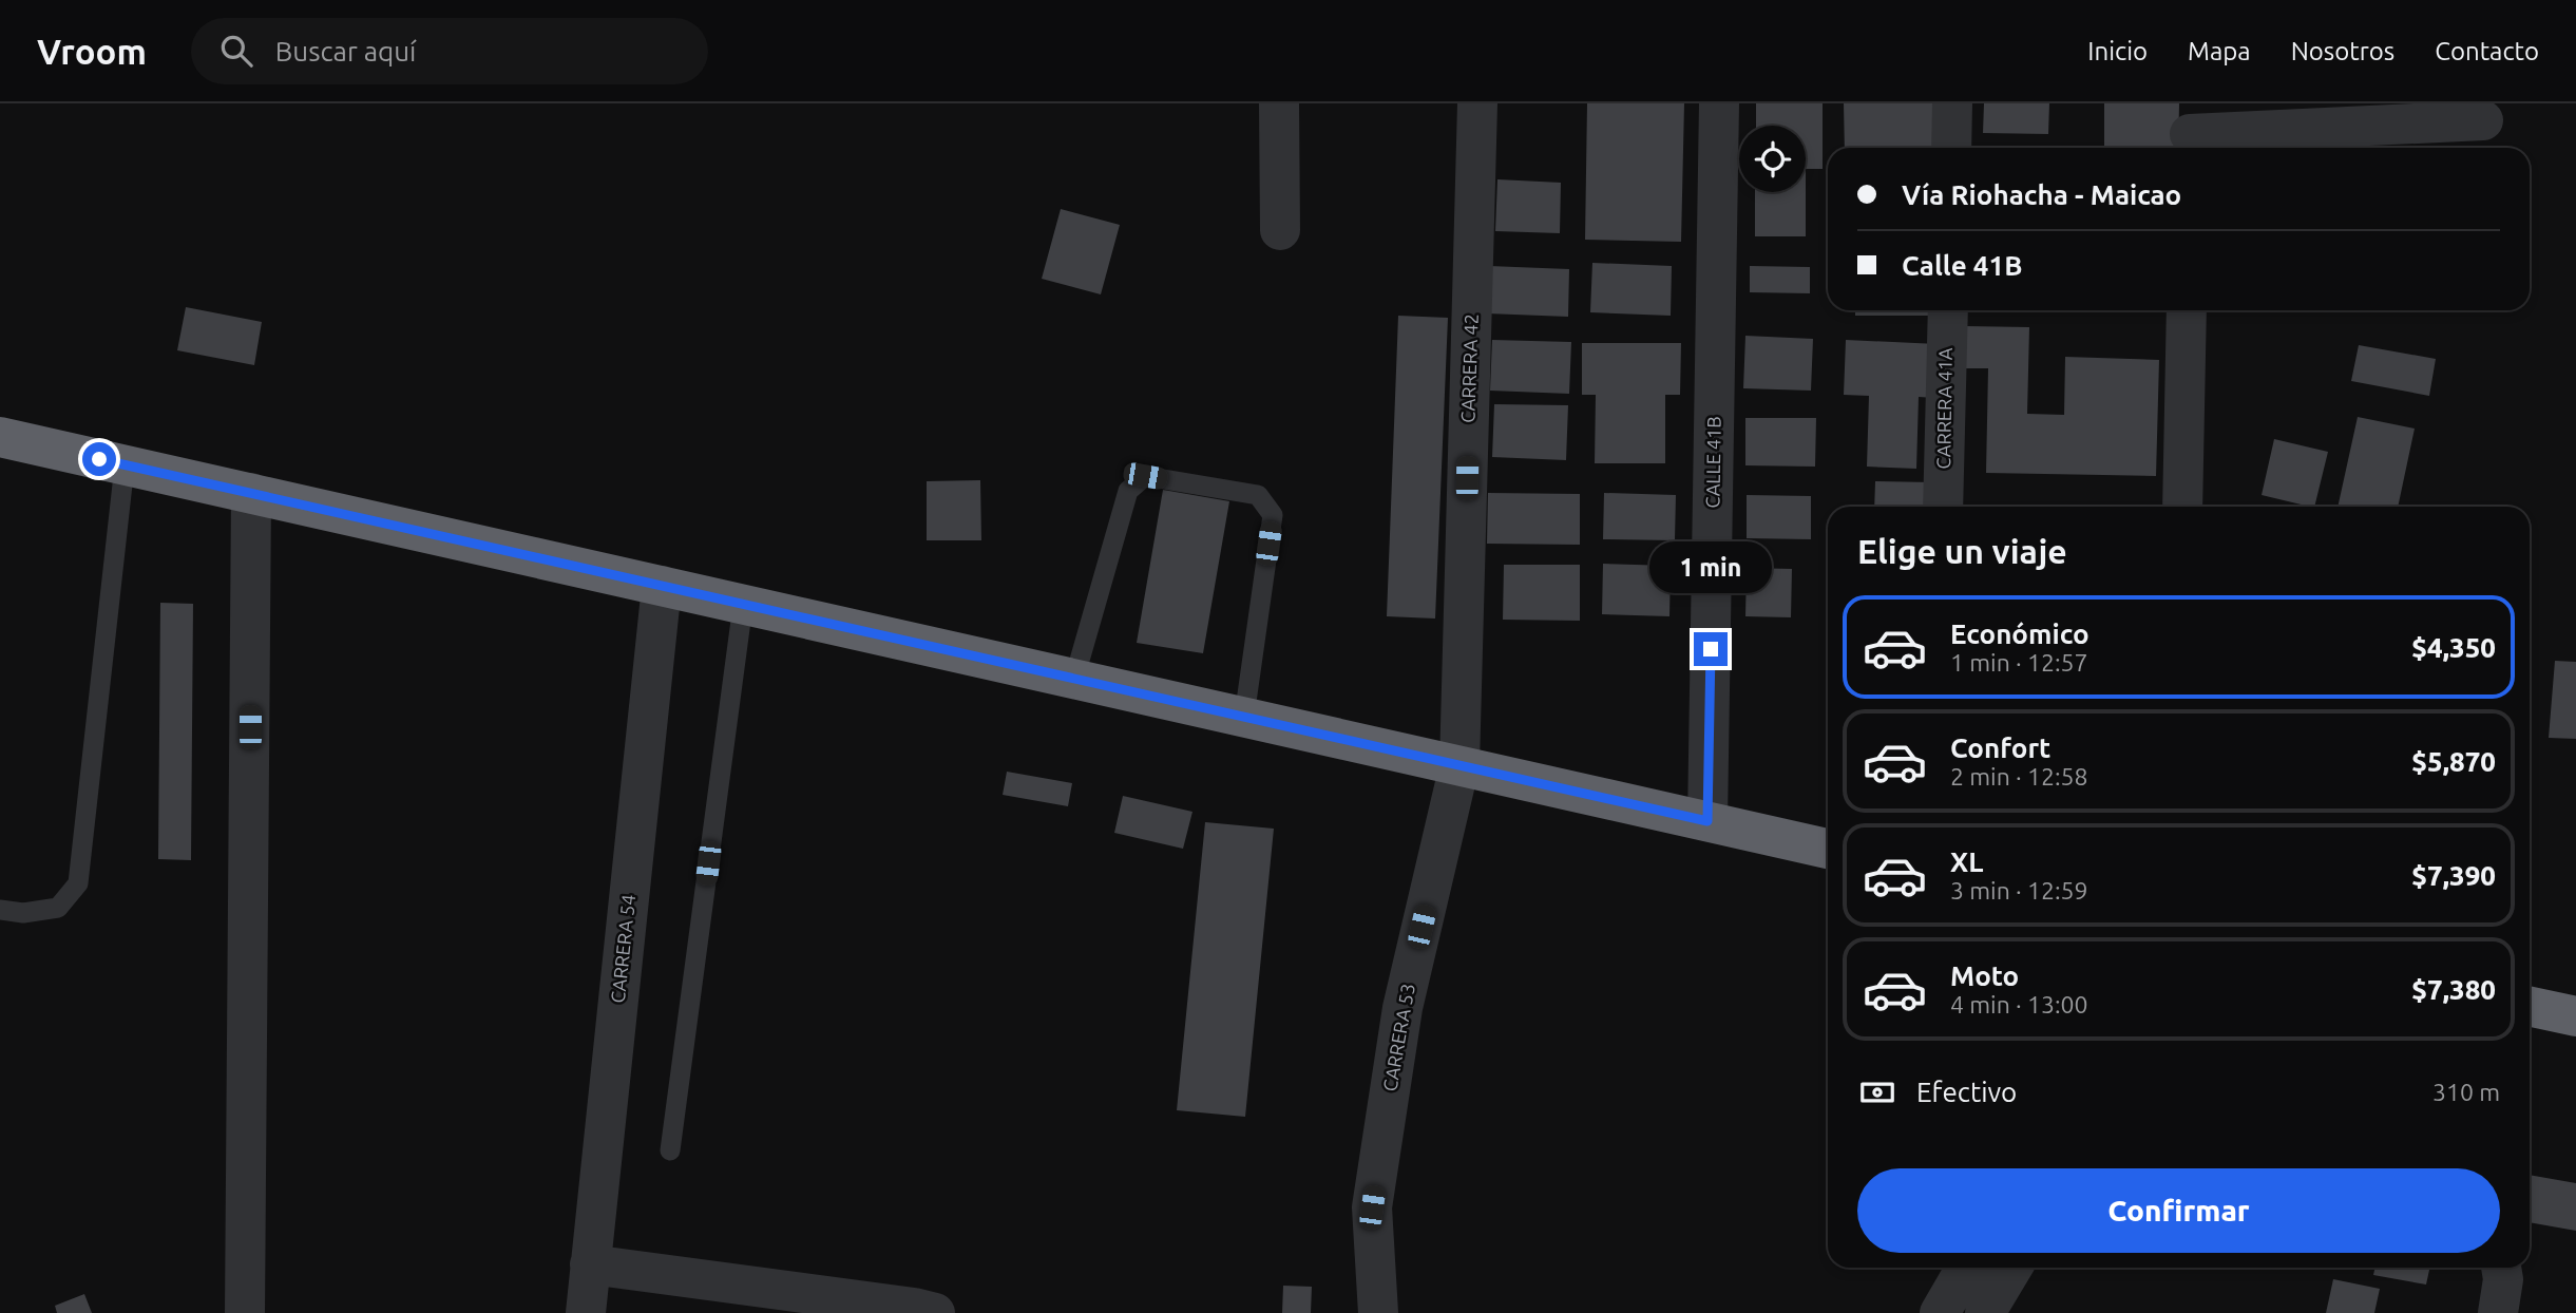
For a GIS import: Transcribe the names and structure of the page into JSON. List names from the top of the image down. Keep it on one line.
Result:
{"streets":{"street":["CARRERA 42","CARRERA 41A","CALLE 41B","CARRERA 54","CARRERA 53"]},"crossings":[["CARRERA 42","CARRERA 53"]],"page":{"header":"Vroom","search":"Buscar aquí","nav":["Inicio","Mapa","Nosotros","Contacto"],"banner":["Vía Riohacha - Maicao","Calle 41B"],"heading":"Elige un viaje","bubble":"1 min","list":[{"name":"Económico","note":"1 min · 12:57","value":"$4,350"},{"name":"Confort","note":"2 min · 12:58","value":"$5,870"},{"name":"XL","note":"3 min · 12:59","value":"$7,390"},{"name":"Moto","note":"4 min · 13:00","value":"$7,380"}],"pay":["Efectivo","310 m"],"buttons":"Confirmar"}}
